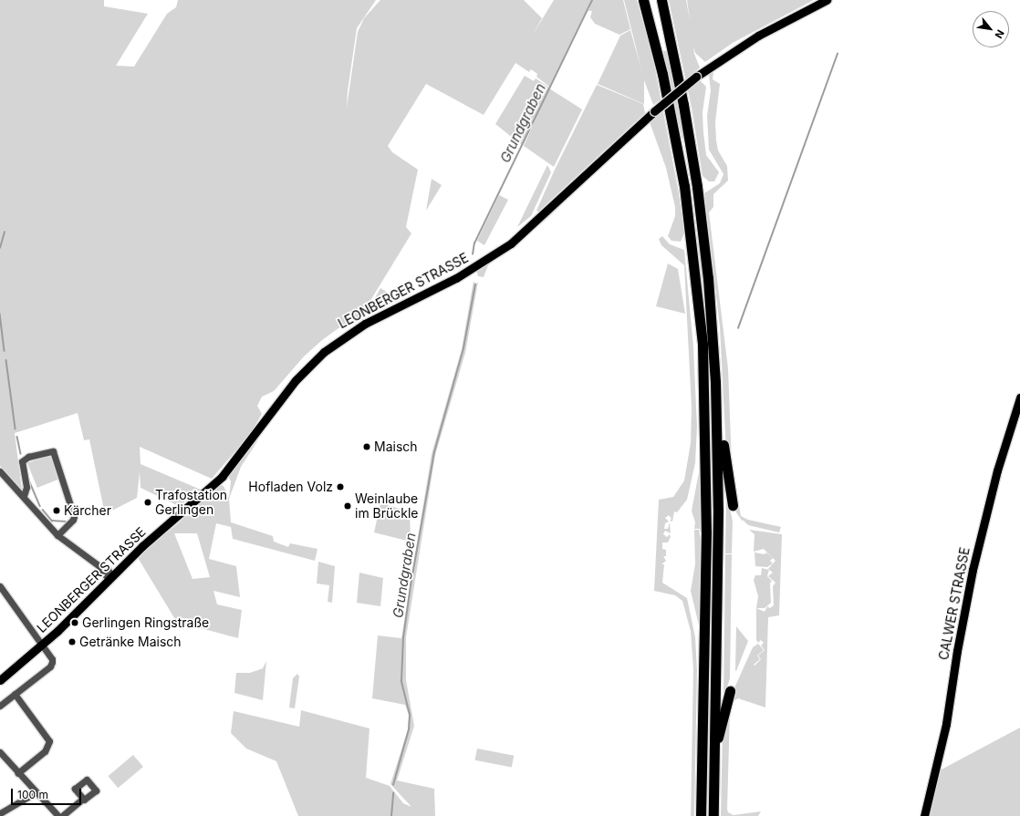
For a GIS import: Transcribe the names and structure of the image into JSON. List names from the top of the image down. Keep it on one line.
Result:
{"streets":{"main road":["LEONBERGER STRASSE","CALWER STRASSE"]},"water":["Grundgraben"],"places":["Maisch","Hofladen Volz","Trafostation Gerlingen","Weinlaube im Brückle","Kärcher","Gerlingen Ringstraße","Getränke Maisch"],"scale_bar":"100 m","north":"bottom right"}
